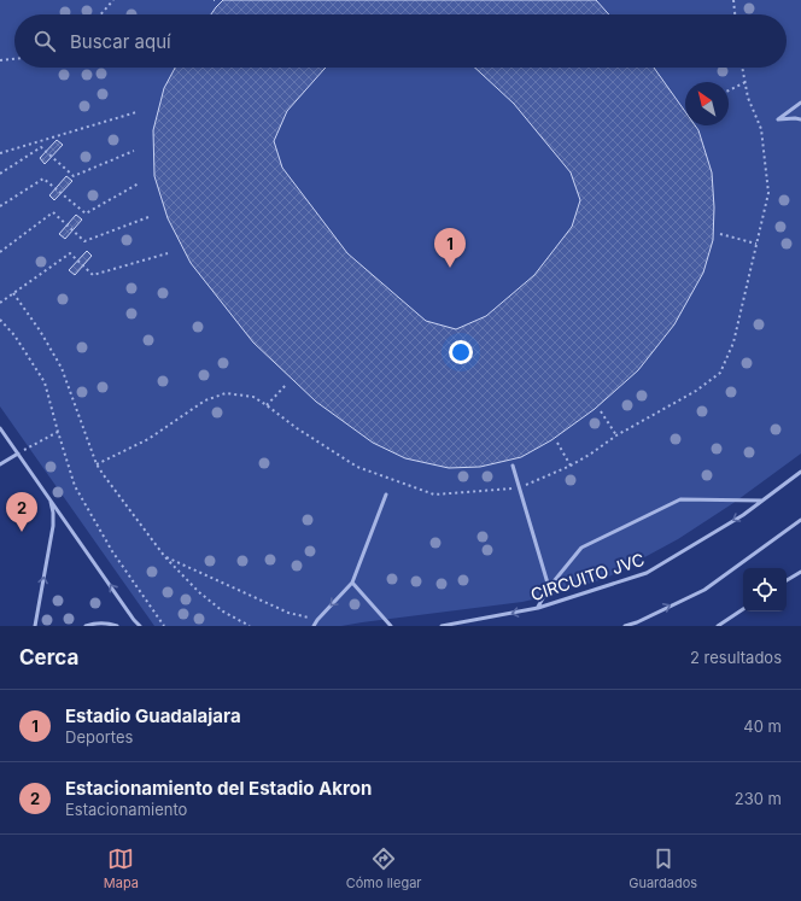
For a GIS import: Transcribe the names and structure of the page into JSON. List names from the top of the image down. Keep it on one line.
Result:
{"streets":{"lane":["CIRCUITO JVC"]},"one_way":["CIRCUITO JVC"],"north":"top left","page":{"search":"Buscar aquí","pins":["1","2"],"heading":["Cerca","2 resultados"],"list":[{"mark":"1","name":"Estadio Guadalajara","note":"Deportes","value":"40 m"},{"mark":"2","name":"Estacionamiento del Estadio Akron","note":"Estacionamiento","value":"230 m"}],"nav":["Mapa","Cómo llegar","Guardados"]}}
